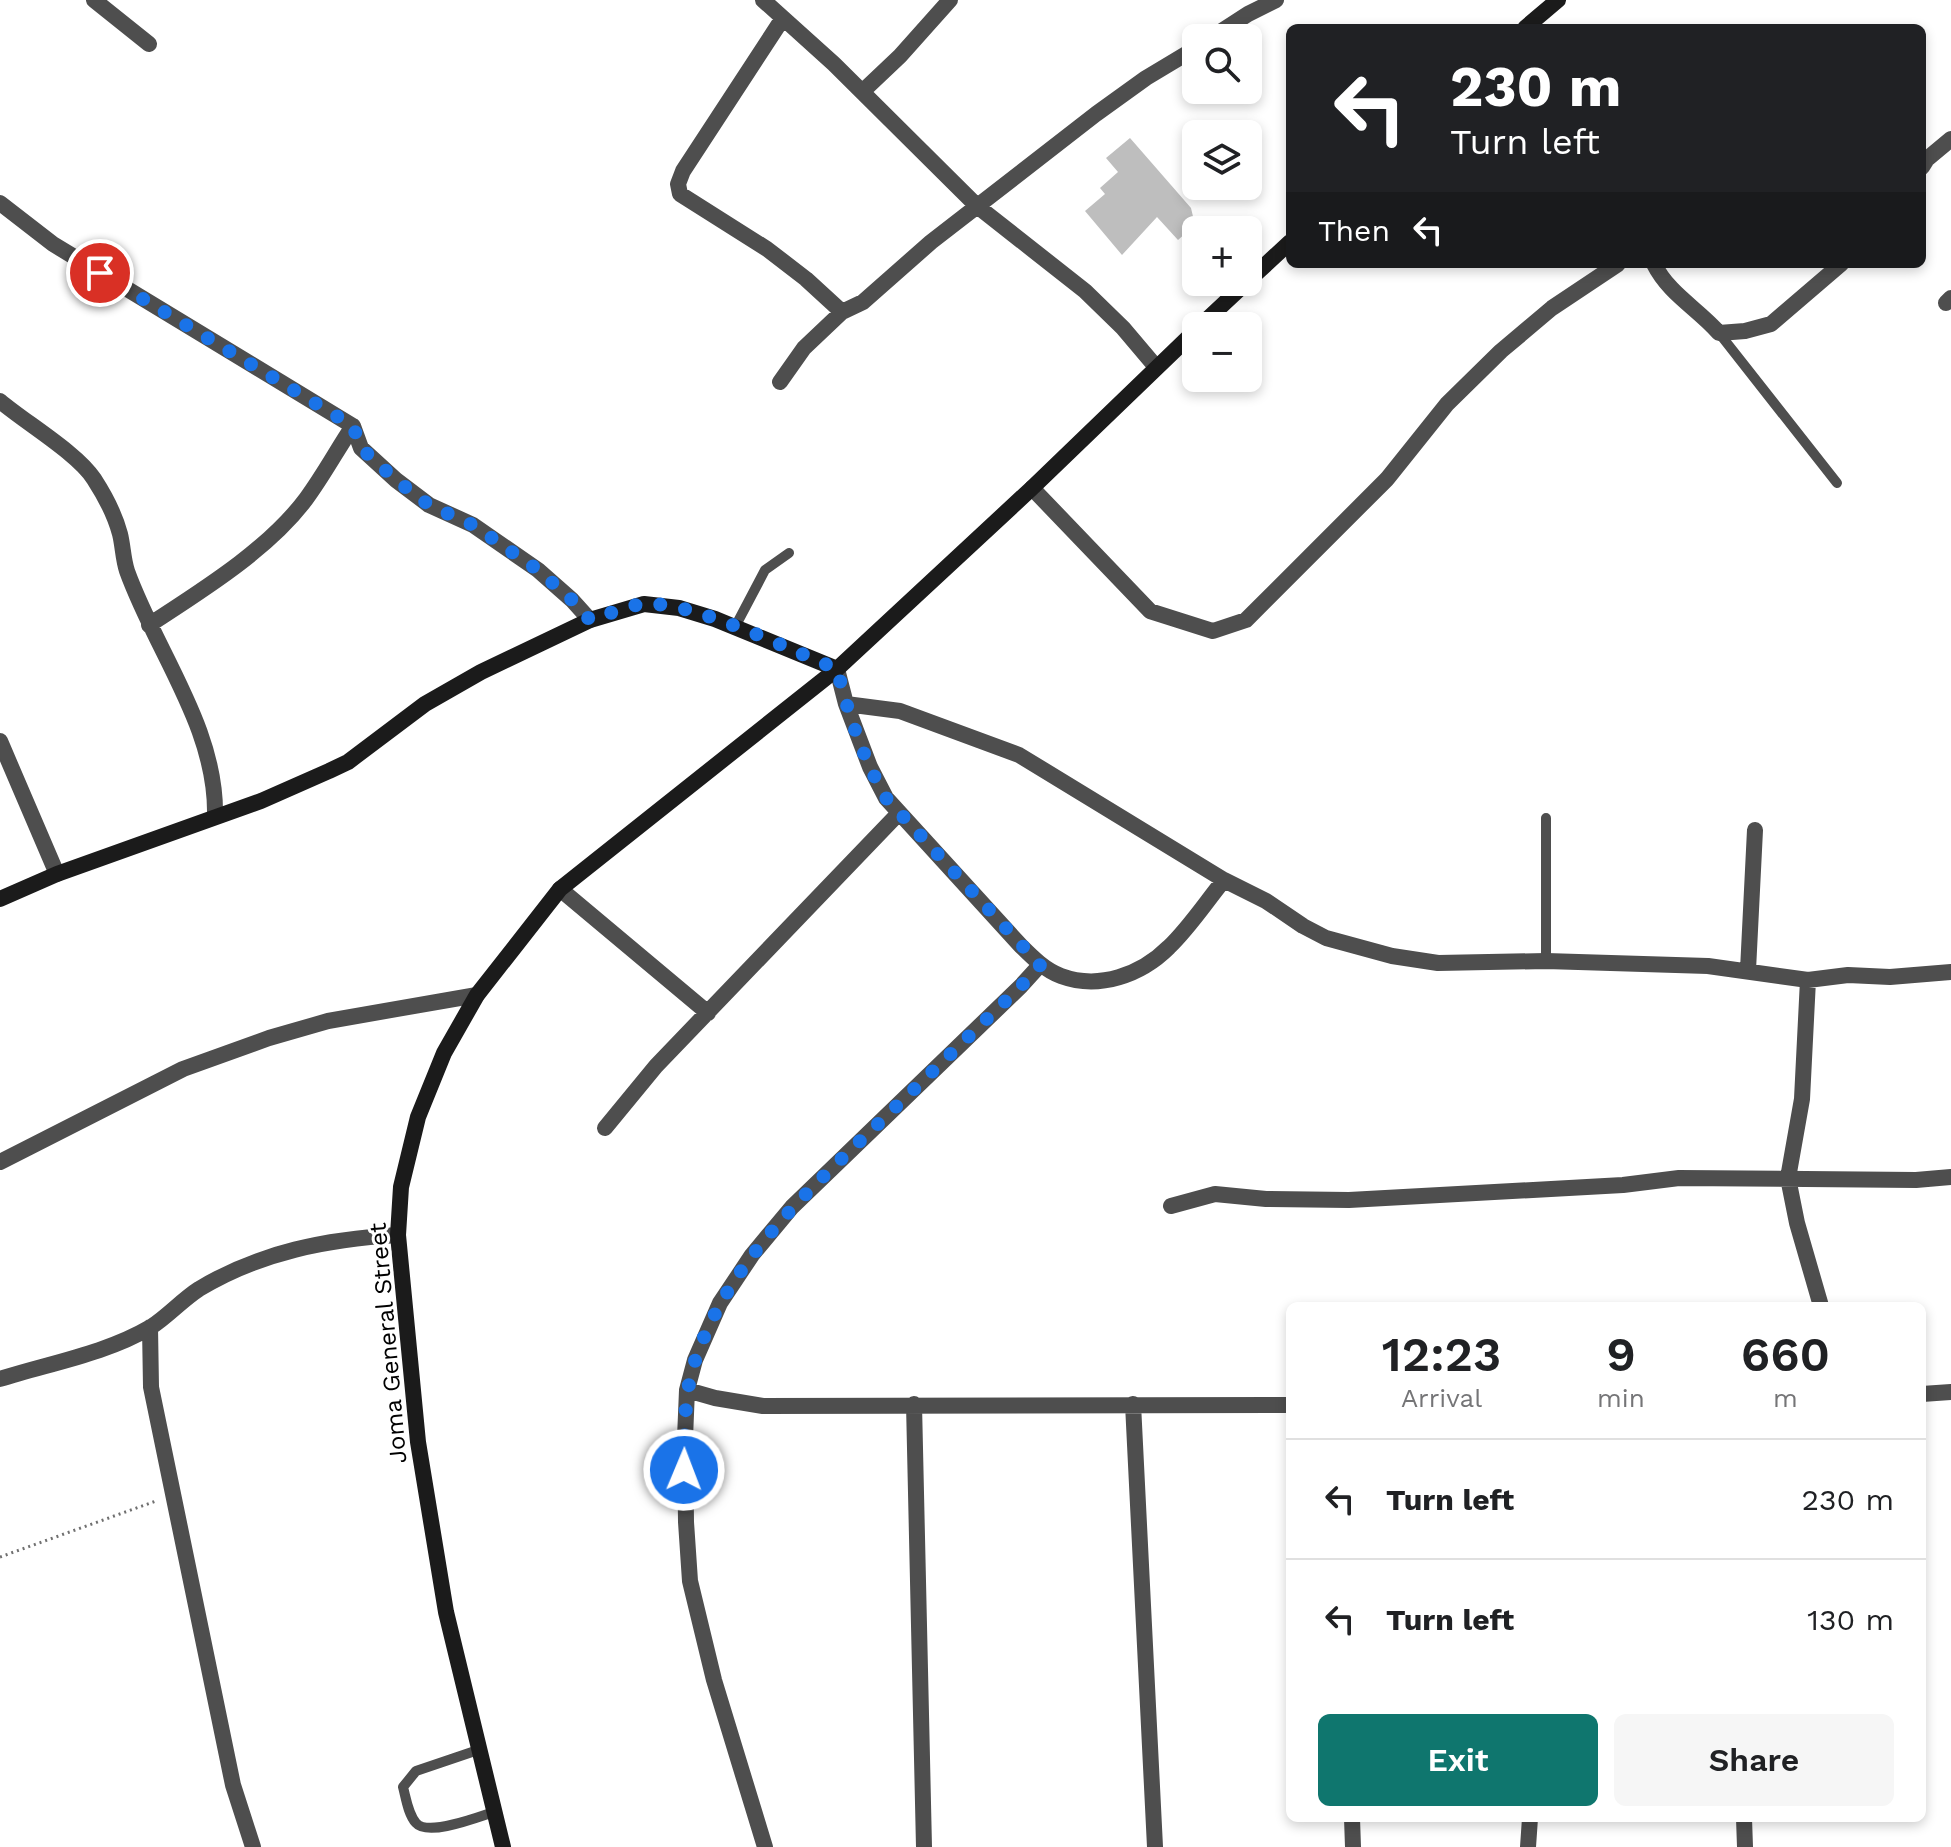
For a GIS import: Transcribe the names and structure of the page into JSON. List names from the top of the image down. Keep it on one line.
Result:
{"streets":{"street":["Joma General Street"]},"page":{"map_buttons":["+","−"],"turn":["230 m","Turn left"],"then":"Then","eta":["12:23","Arrival","9","min","660","m"],"list":[{"name":"Turn left","value":"230 m"},{"name":"Turn left","value":"130 m"}],"buttons":["Exit","Share"]}}
